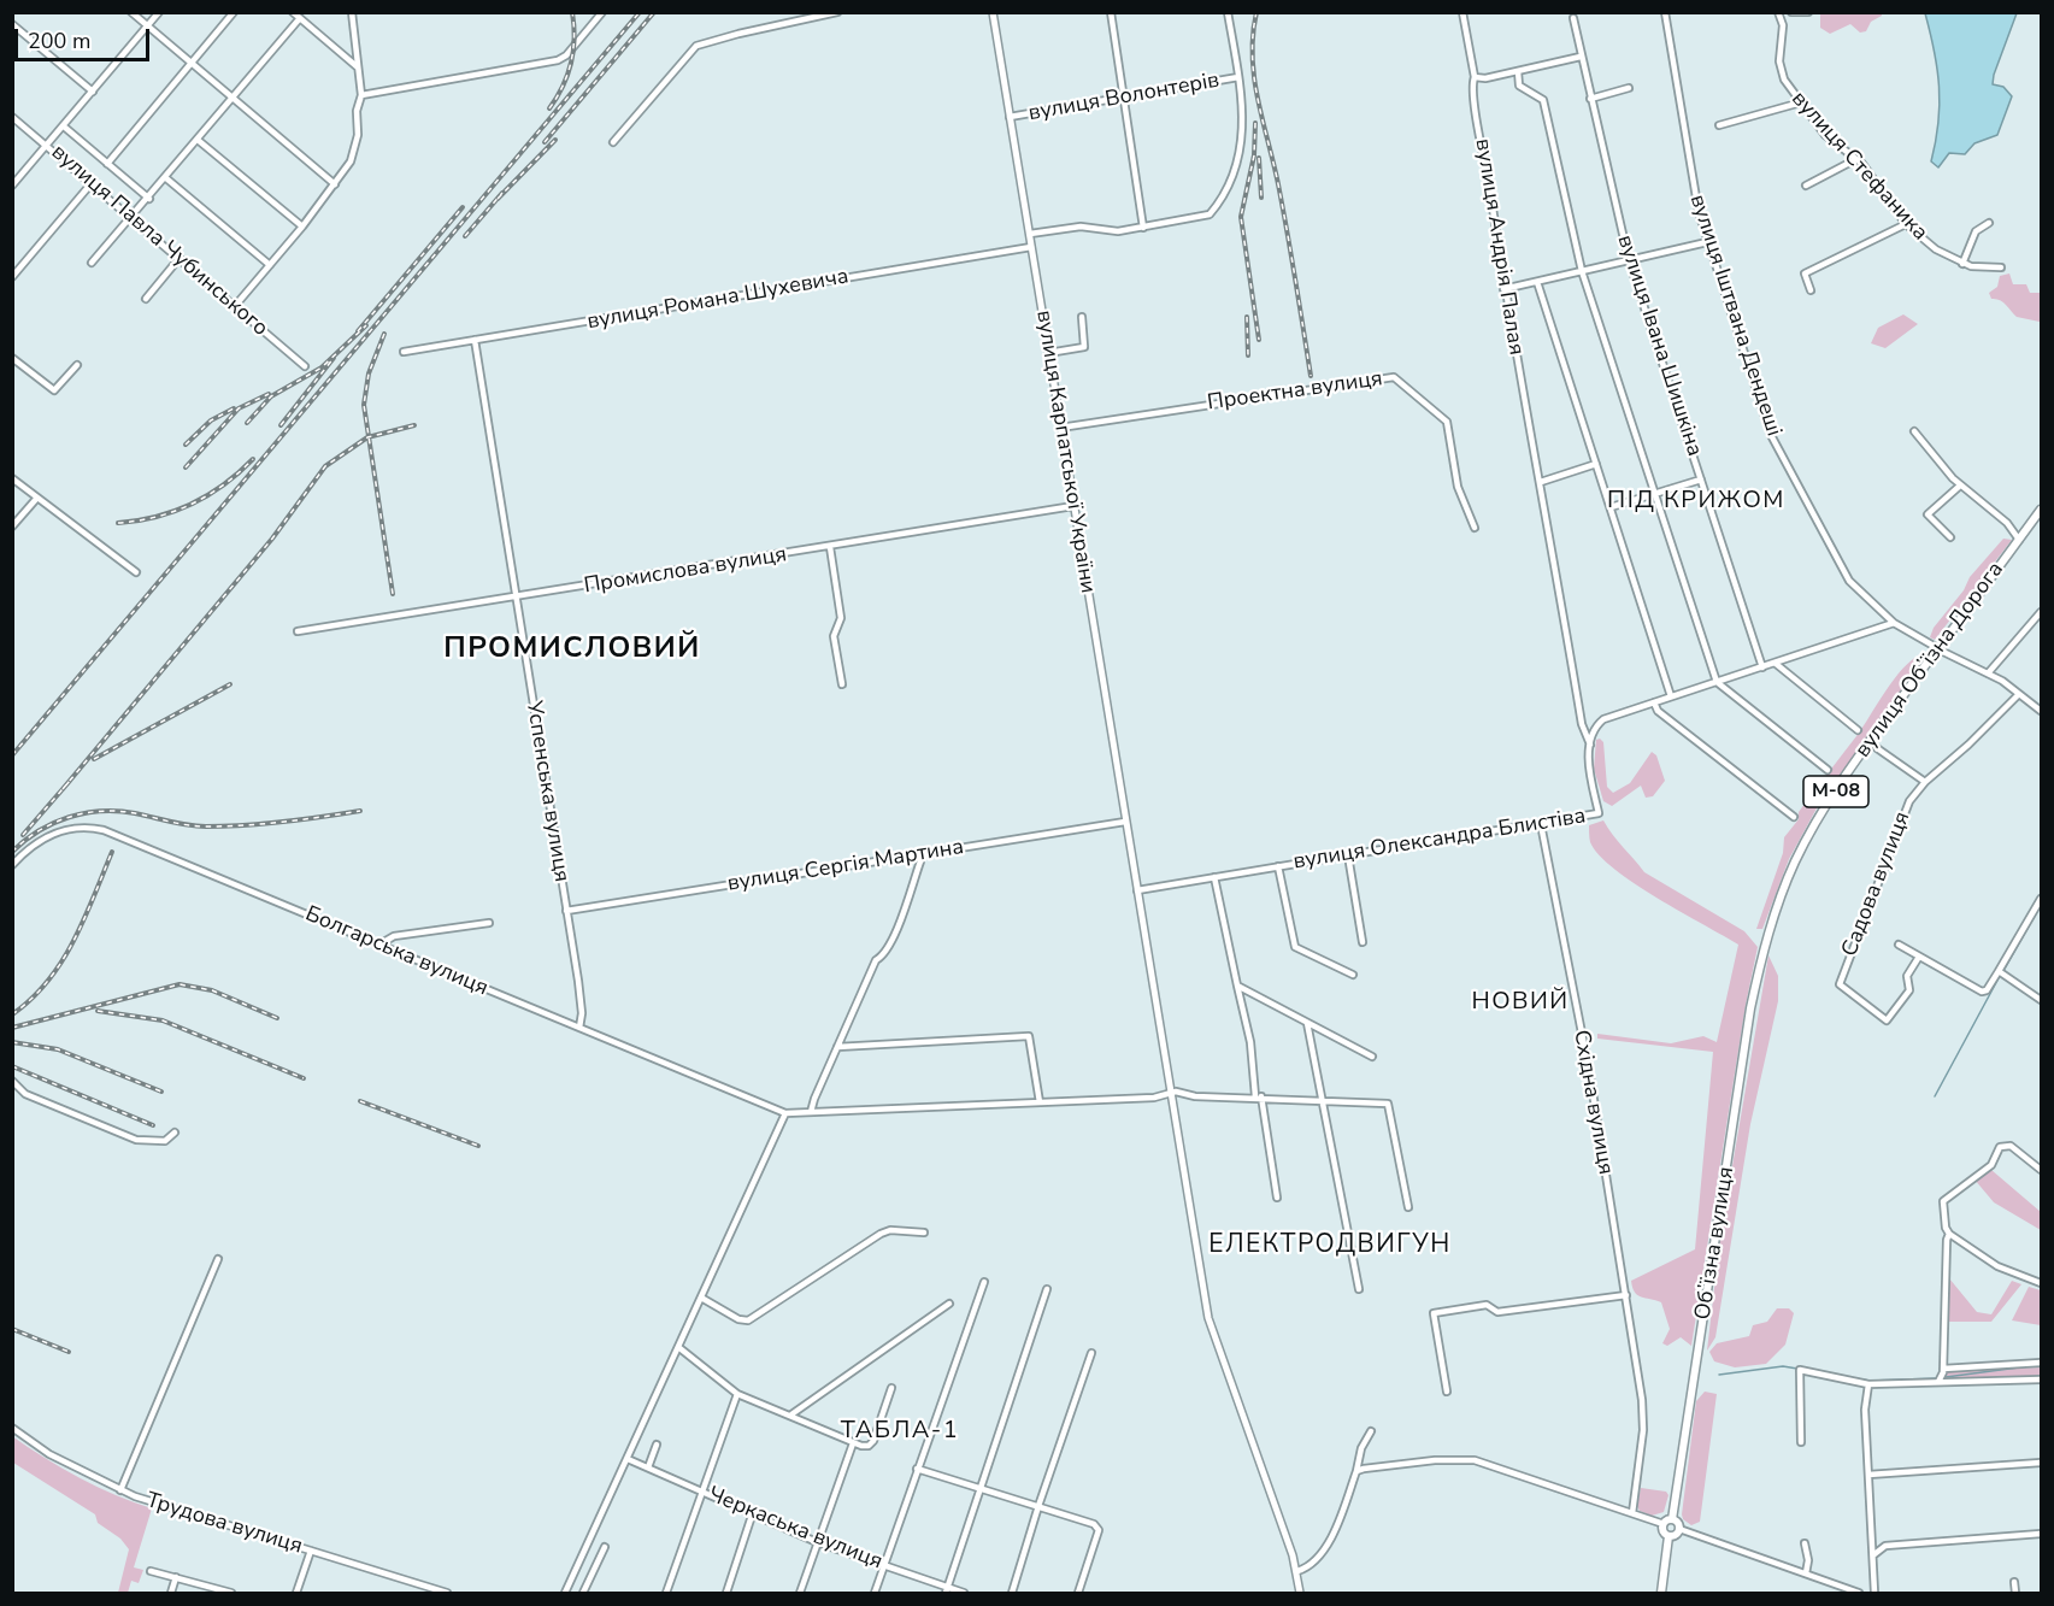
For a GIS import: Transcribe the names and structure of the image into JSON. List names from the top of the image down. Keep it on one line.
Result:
{"streets":{"highway":["вулиця Обʼїзна Дорога","М-08","Обʼїзна вулиця"],"main road":["вулиця Карпатської України"],"street":["вулиця Волонтерів","вулиця Стефаника","вулиця Павла Чубинського","вулиця Андрія Палая","вулиця Романа Шухевича","вулиця Іштвана Дендеші","вулиця Івана Шишкіна","Проектна вулиця","Промислова вулиця","Успенська вулиця","вулиця Олександра Блистіва","вулиця Сергія Мартина","Садова вулиця","Болгарська вулиця","Східна вулиця","Трудова вулиця","Черкаська вулиця"]},"crossings":[["вулиця Волонтерів","вулиця Карпатської України"],["вулиця Андрія Палая","вулиця Олександра Блистіва"],["вулиця Романа Шухевича","вулиця Карпатської України"],["вулиця Романа Шухевича","Успенська вулиця"],["Проектна вулиця","вулиця Карпатської України"],["вулиця Карпатської України","Промислова вулиця"],["вулиця Карпатської України","вулиця Олександра Блистіва"],["вулиця Карпатської України","вулиця Сергія Мартина"],["Промислова вулиця","Успенська вулиця"],["вулиця Обʼїзна Дорога","Обʼїзна вулиця"],["Успенська вулиця","вулиця Сергія Мартина"],["Успенська вулиця","Болгарська вулиця"],["вулиця Олександра Блистіва","Східна вулиця"]],"districts":["ПІД КРИЖОМ","ПРОМИСЛОВИЙ","НОВИЙ","ЕЛЕКТРОДВИГУН","ТАБЛА-1"],"scale_bar":"200 m"}
